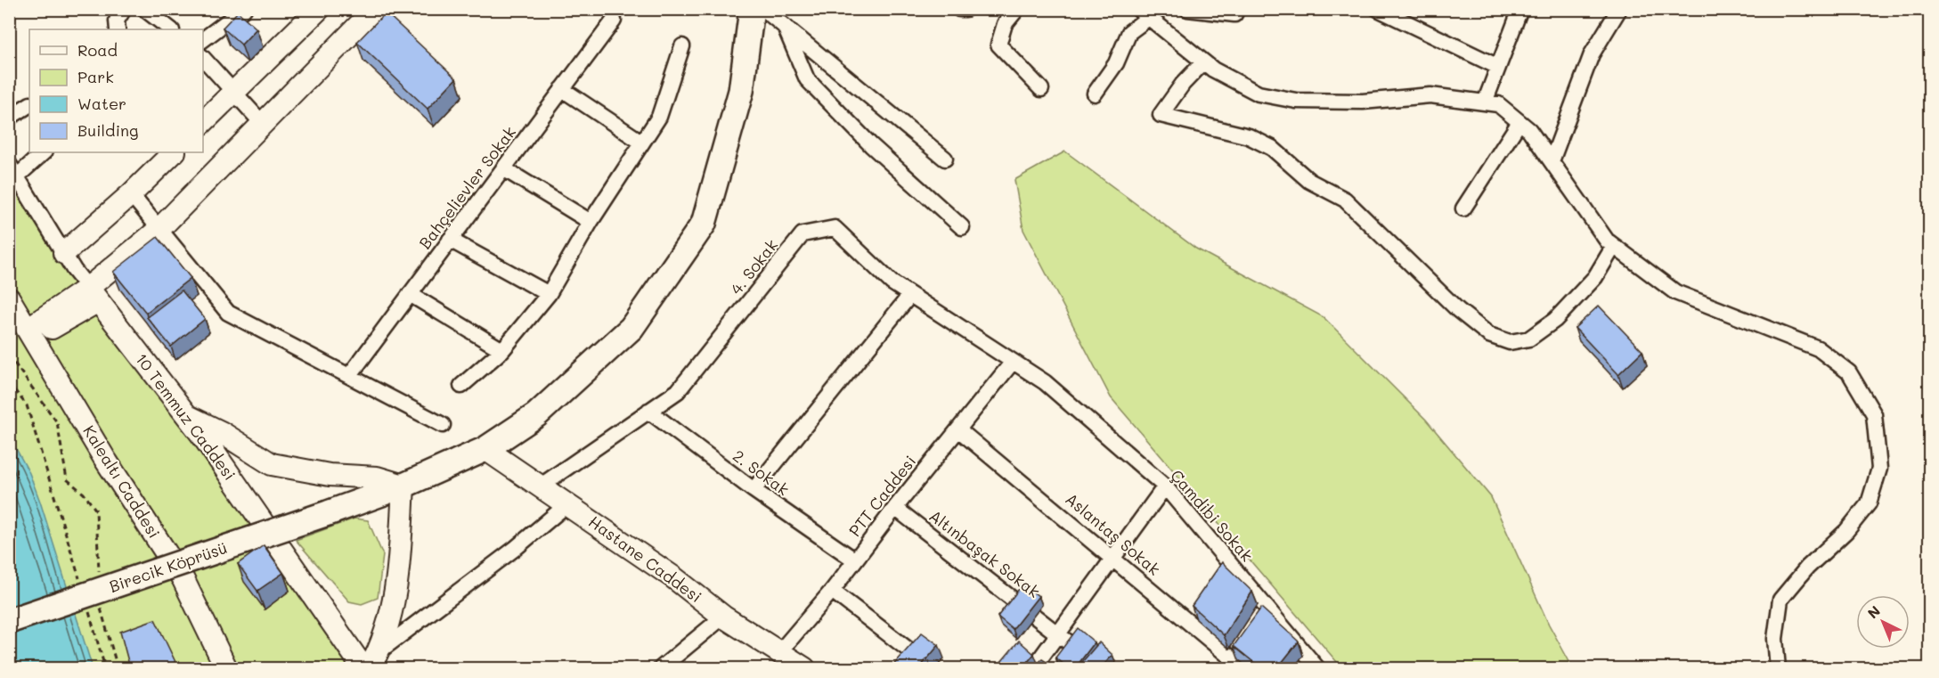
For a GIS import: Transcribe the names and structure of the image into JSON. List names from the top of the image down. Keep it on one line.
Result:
{"streets":{"main road":["Birecik Köprüsü"],"street":["Bahçelievler Sokak","4. Sokak","10 Temmuz Caddesi","2. Sokak","Kalealtı Caddesi","PTT Caddesi","Çamdibi Sokak","Aslantaş Sokak","Altınbaşak Sokak","Hastane Caddesi"]},"crossings":[["4. Sokak","2. Sokak"],["4. Sokak","PTT Caddesi"],["4. Sokak","Çamdibi Sokak"],["4. Sokak","Hastane Caddesi"],["2. Sokak","PTT Caddesi"],["PTT Caddesi","Çamdibi Sokak"],["PTT Caddesi","Aslantaş Sokak"],["PTT Caddesi","Altınbaşak Sokak"],["PTT Caddesi","Hastane Caddesi"],["Hastane Caddesi","Birecik Köprüsü"]],"legend":["Road","Park","Water","Building"],"north":"top left"}
